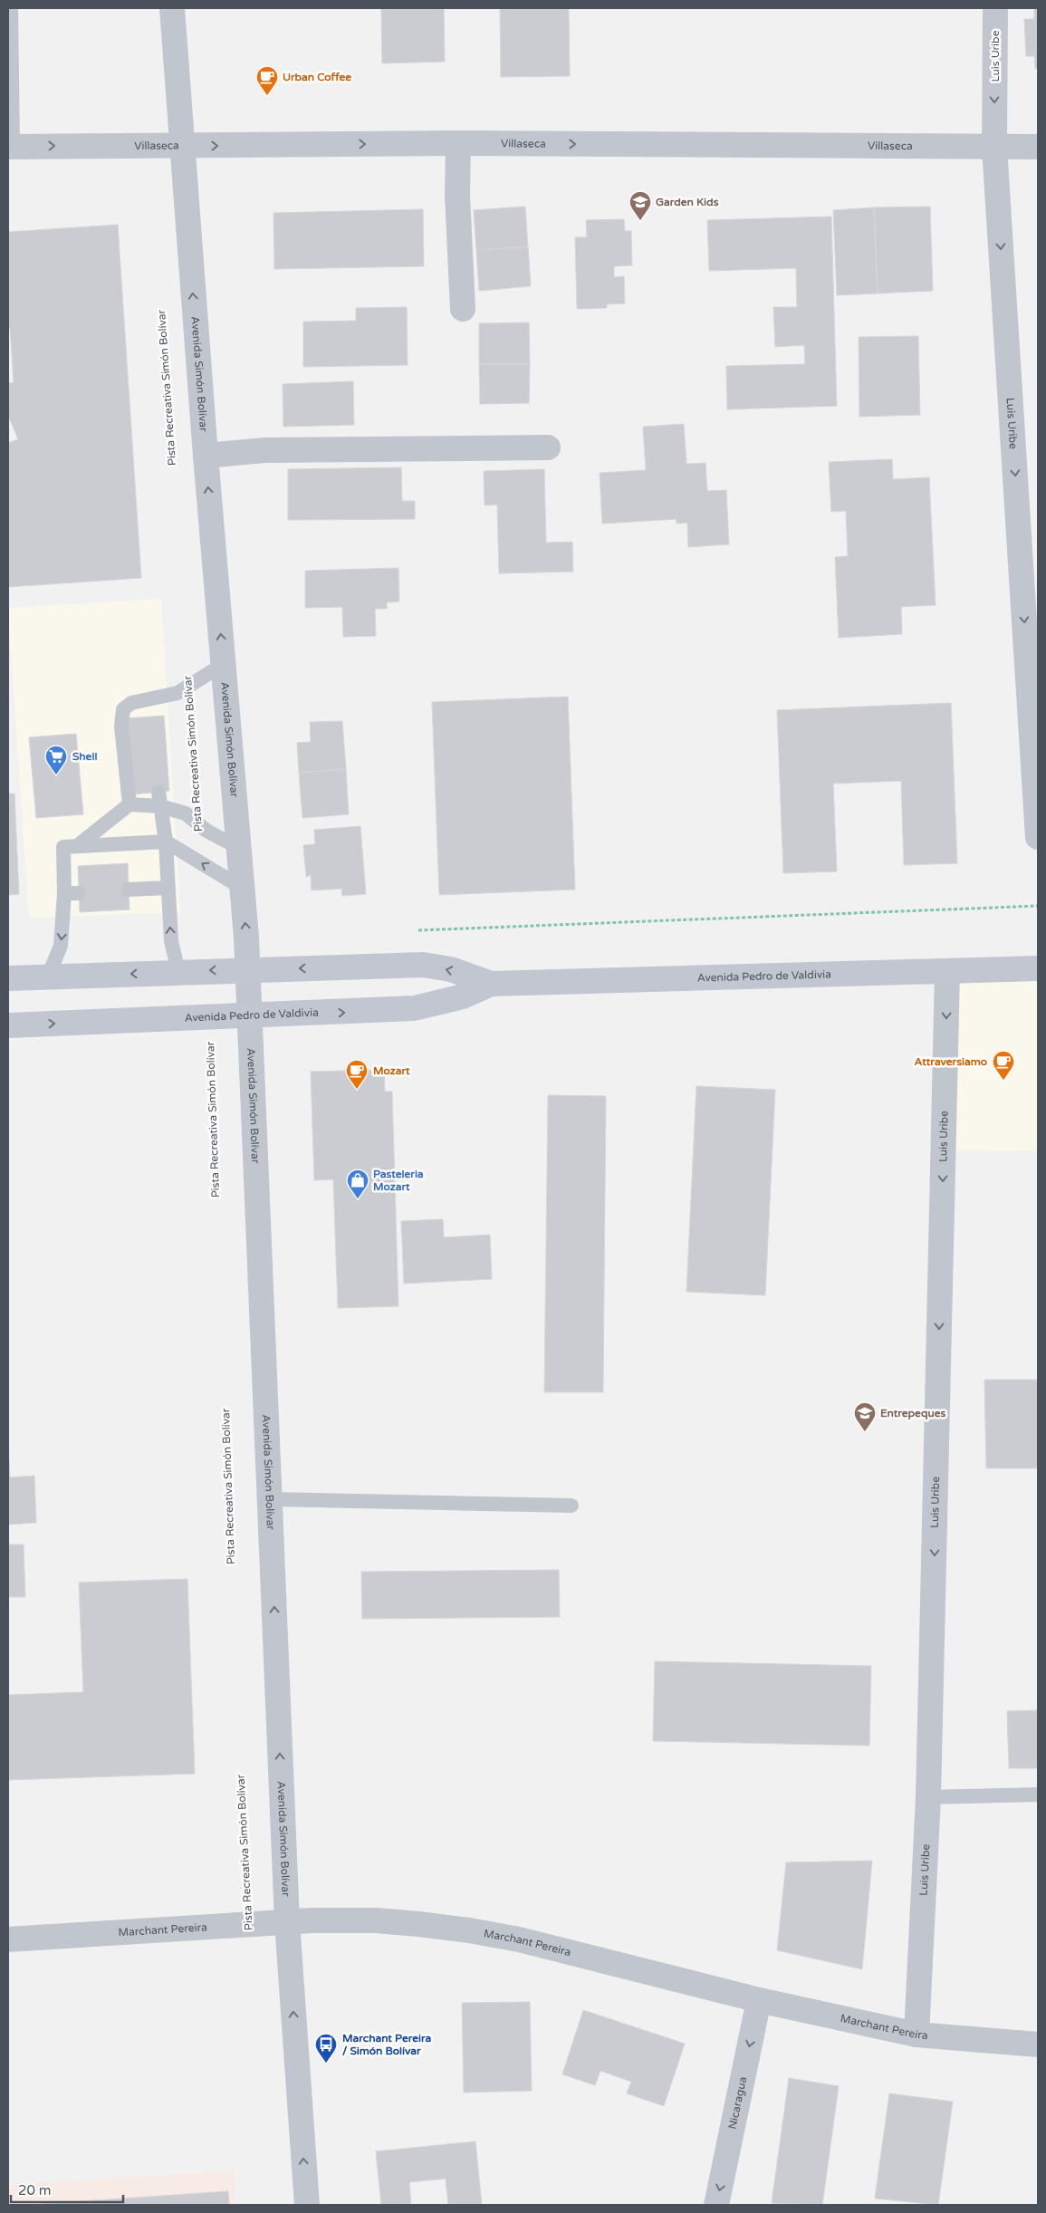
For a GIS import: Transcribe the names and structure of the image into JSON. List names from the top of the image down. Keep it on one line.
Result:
{"streets":{"main road":["Avenida Pedro de Valdivia"],"street":["Luis Uribe","Villaseca","Avenida Simón Bolívar","Marchant Pereira","Nicaragua"]},"crossings":[["Luis Uribe","Villaseca"],["Luis Uribe","Avenida Pedro de Valdivia"],["Luis Uribe","Marchant Pereira"],["Villaseca","Avenida Simón Bolívar"],["Avenida Simón Bolívar","Avenida Pedro de Valdivia"],["Avenida Simón Bolívar","Marchant Pereira"],["Marchant Pereira","Nicaragua"]],"one_way":["Luis Uribe","Villaseca","Avenida Simón Bolívar","Nicaragua"],"places":{"cafe":["Urban Coffee","Attraversiamo","Mozart"],"school or university":["Garden Kids","Entrepeques"],"supermarket":["Shell"],"shop":["Pasteleria Mozart"],"bus stop":["Marchant Pereira / Simón Bolívar"]},"scale_bar":"20 m"}
